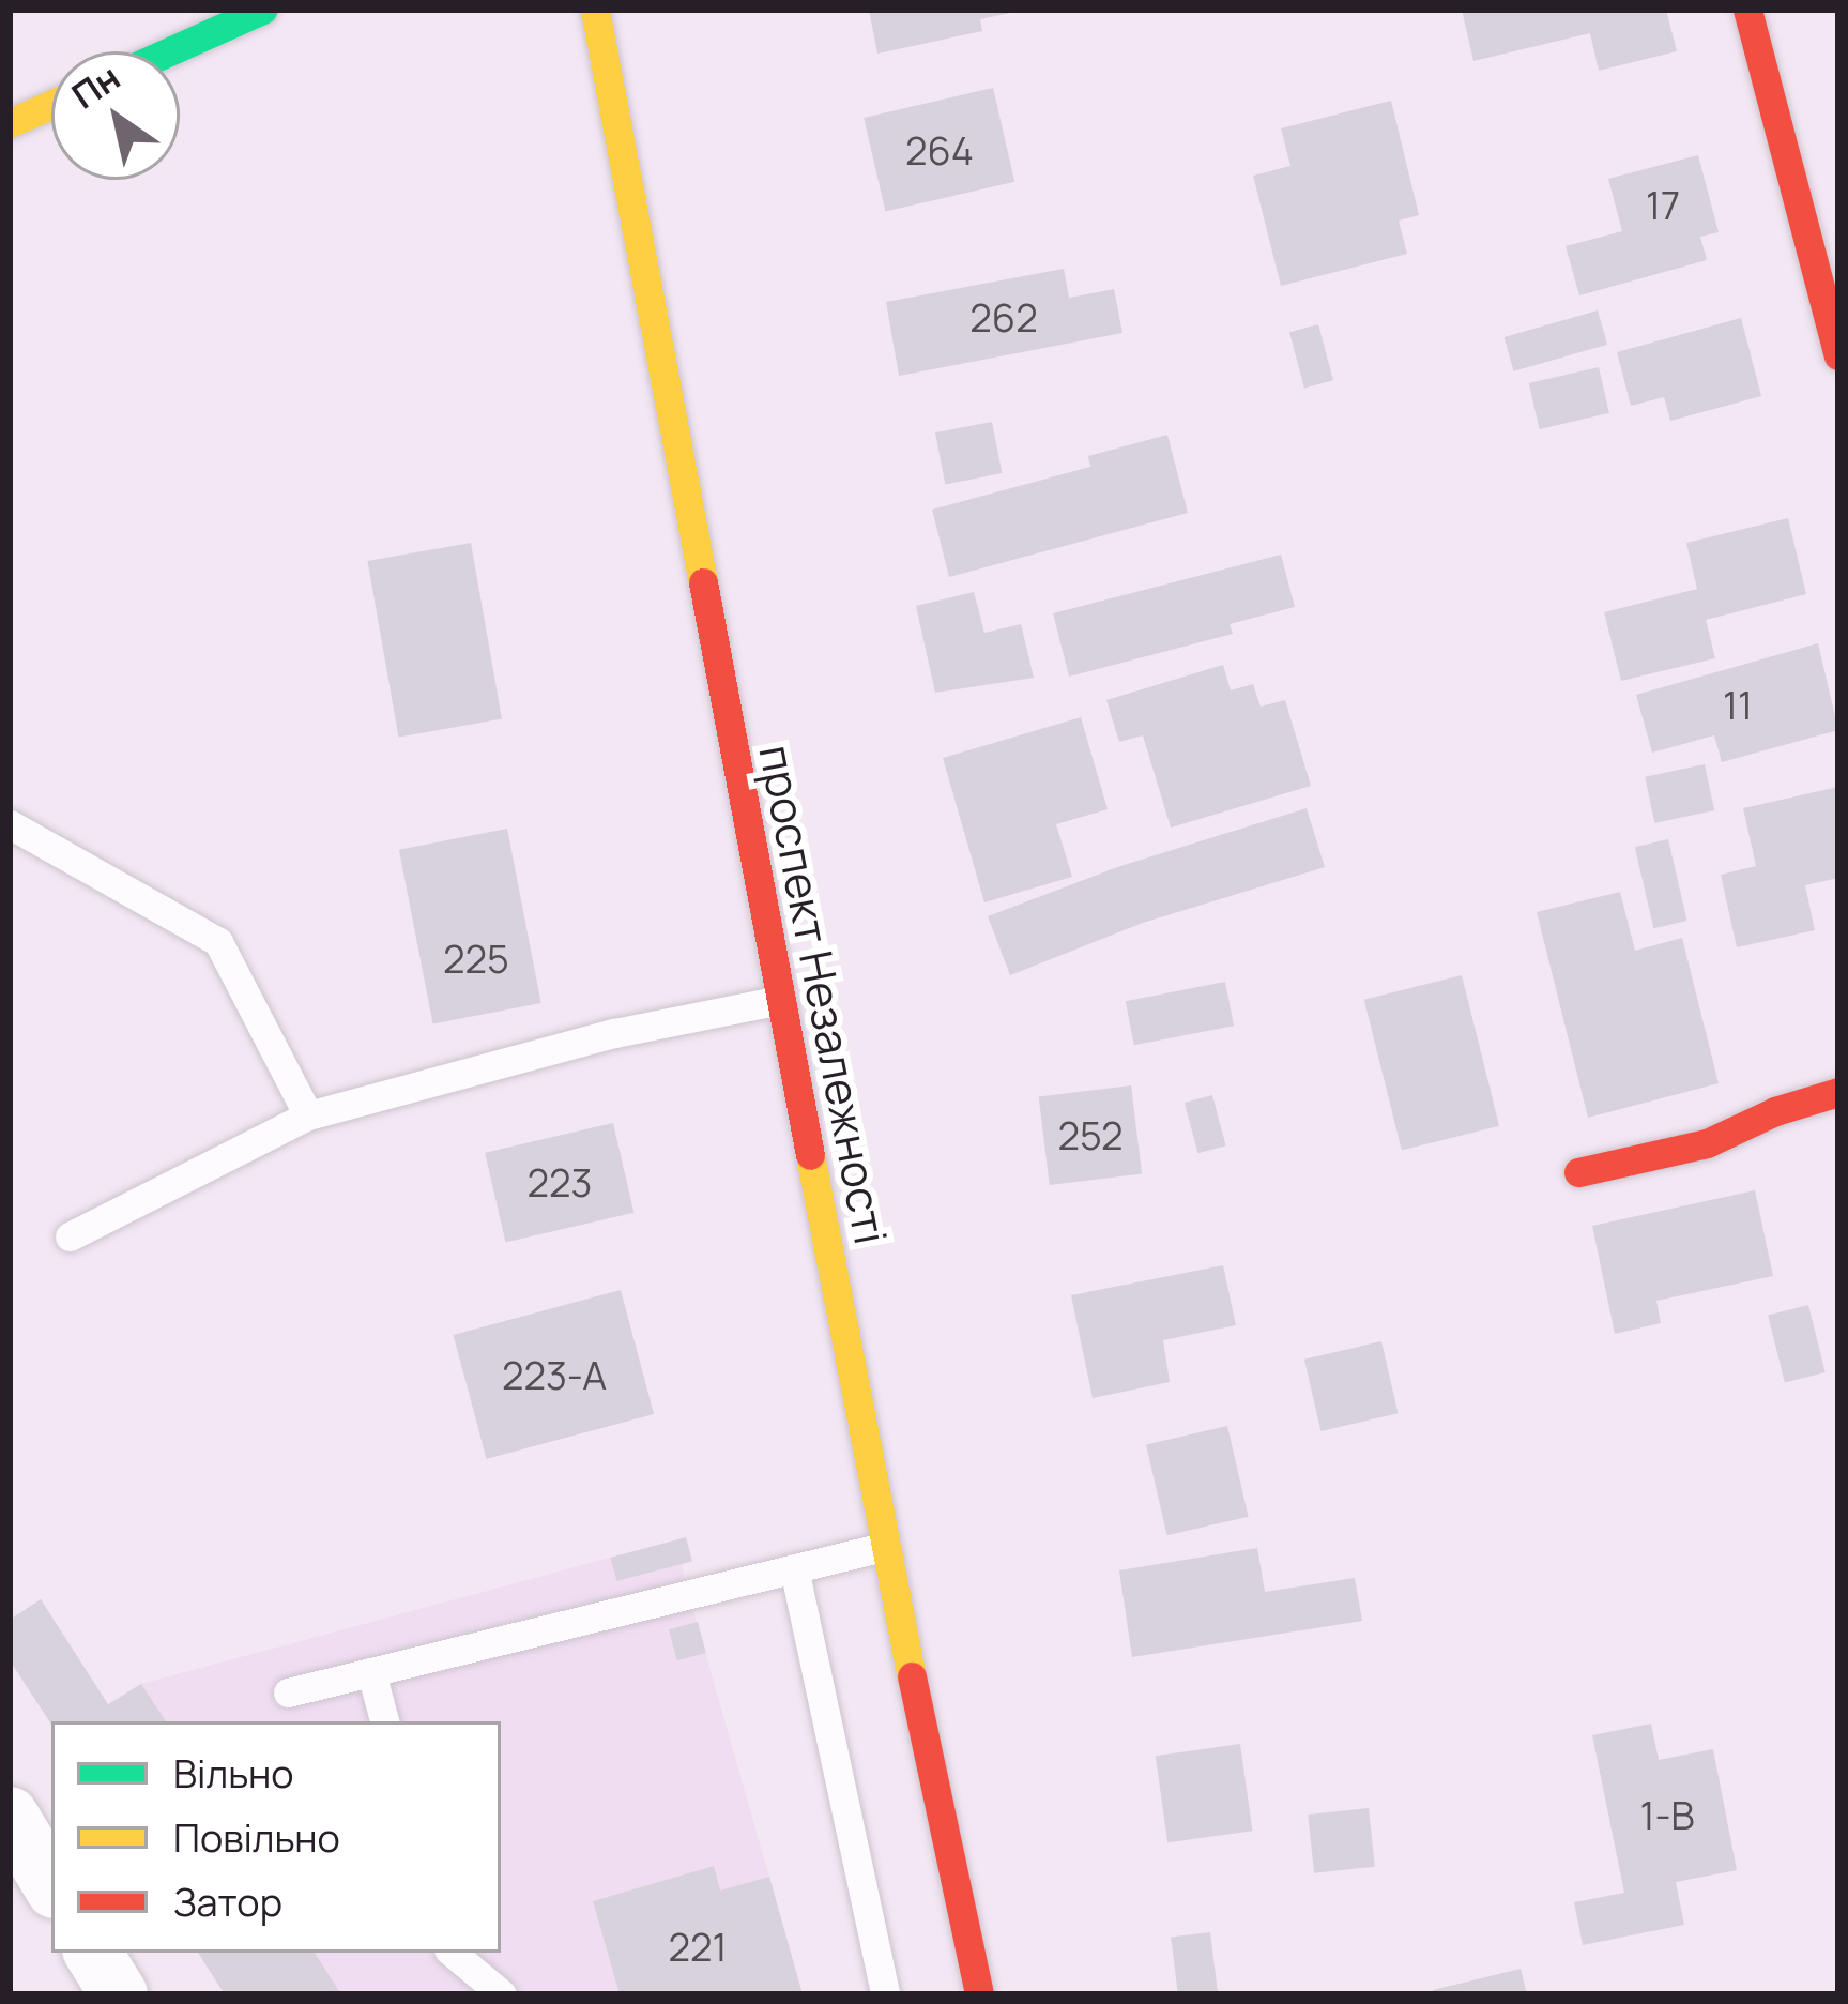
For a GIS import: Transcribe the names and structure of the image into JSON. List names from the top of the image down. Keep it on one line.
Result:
{"streets":{"main road":["проспект Незалежності"]},"house_numbers":["264","17","262","11","225","252","223","223-А","1-В","221"],"legend":["Вільно","Повільно","Затор"],"north":"top left"}
